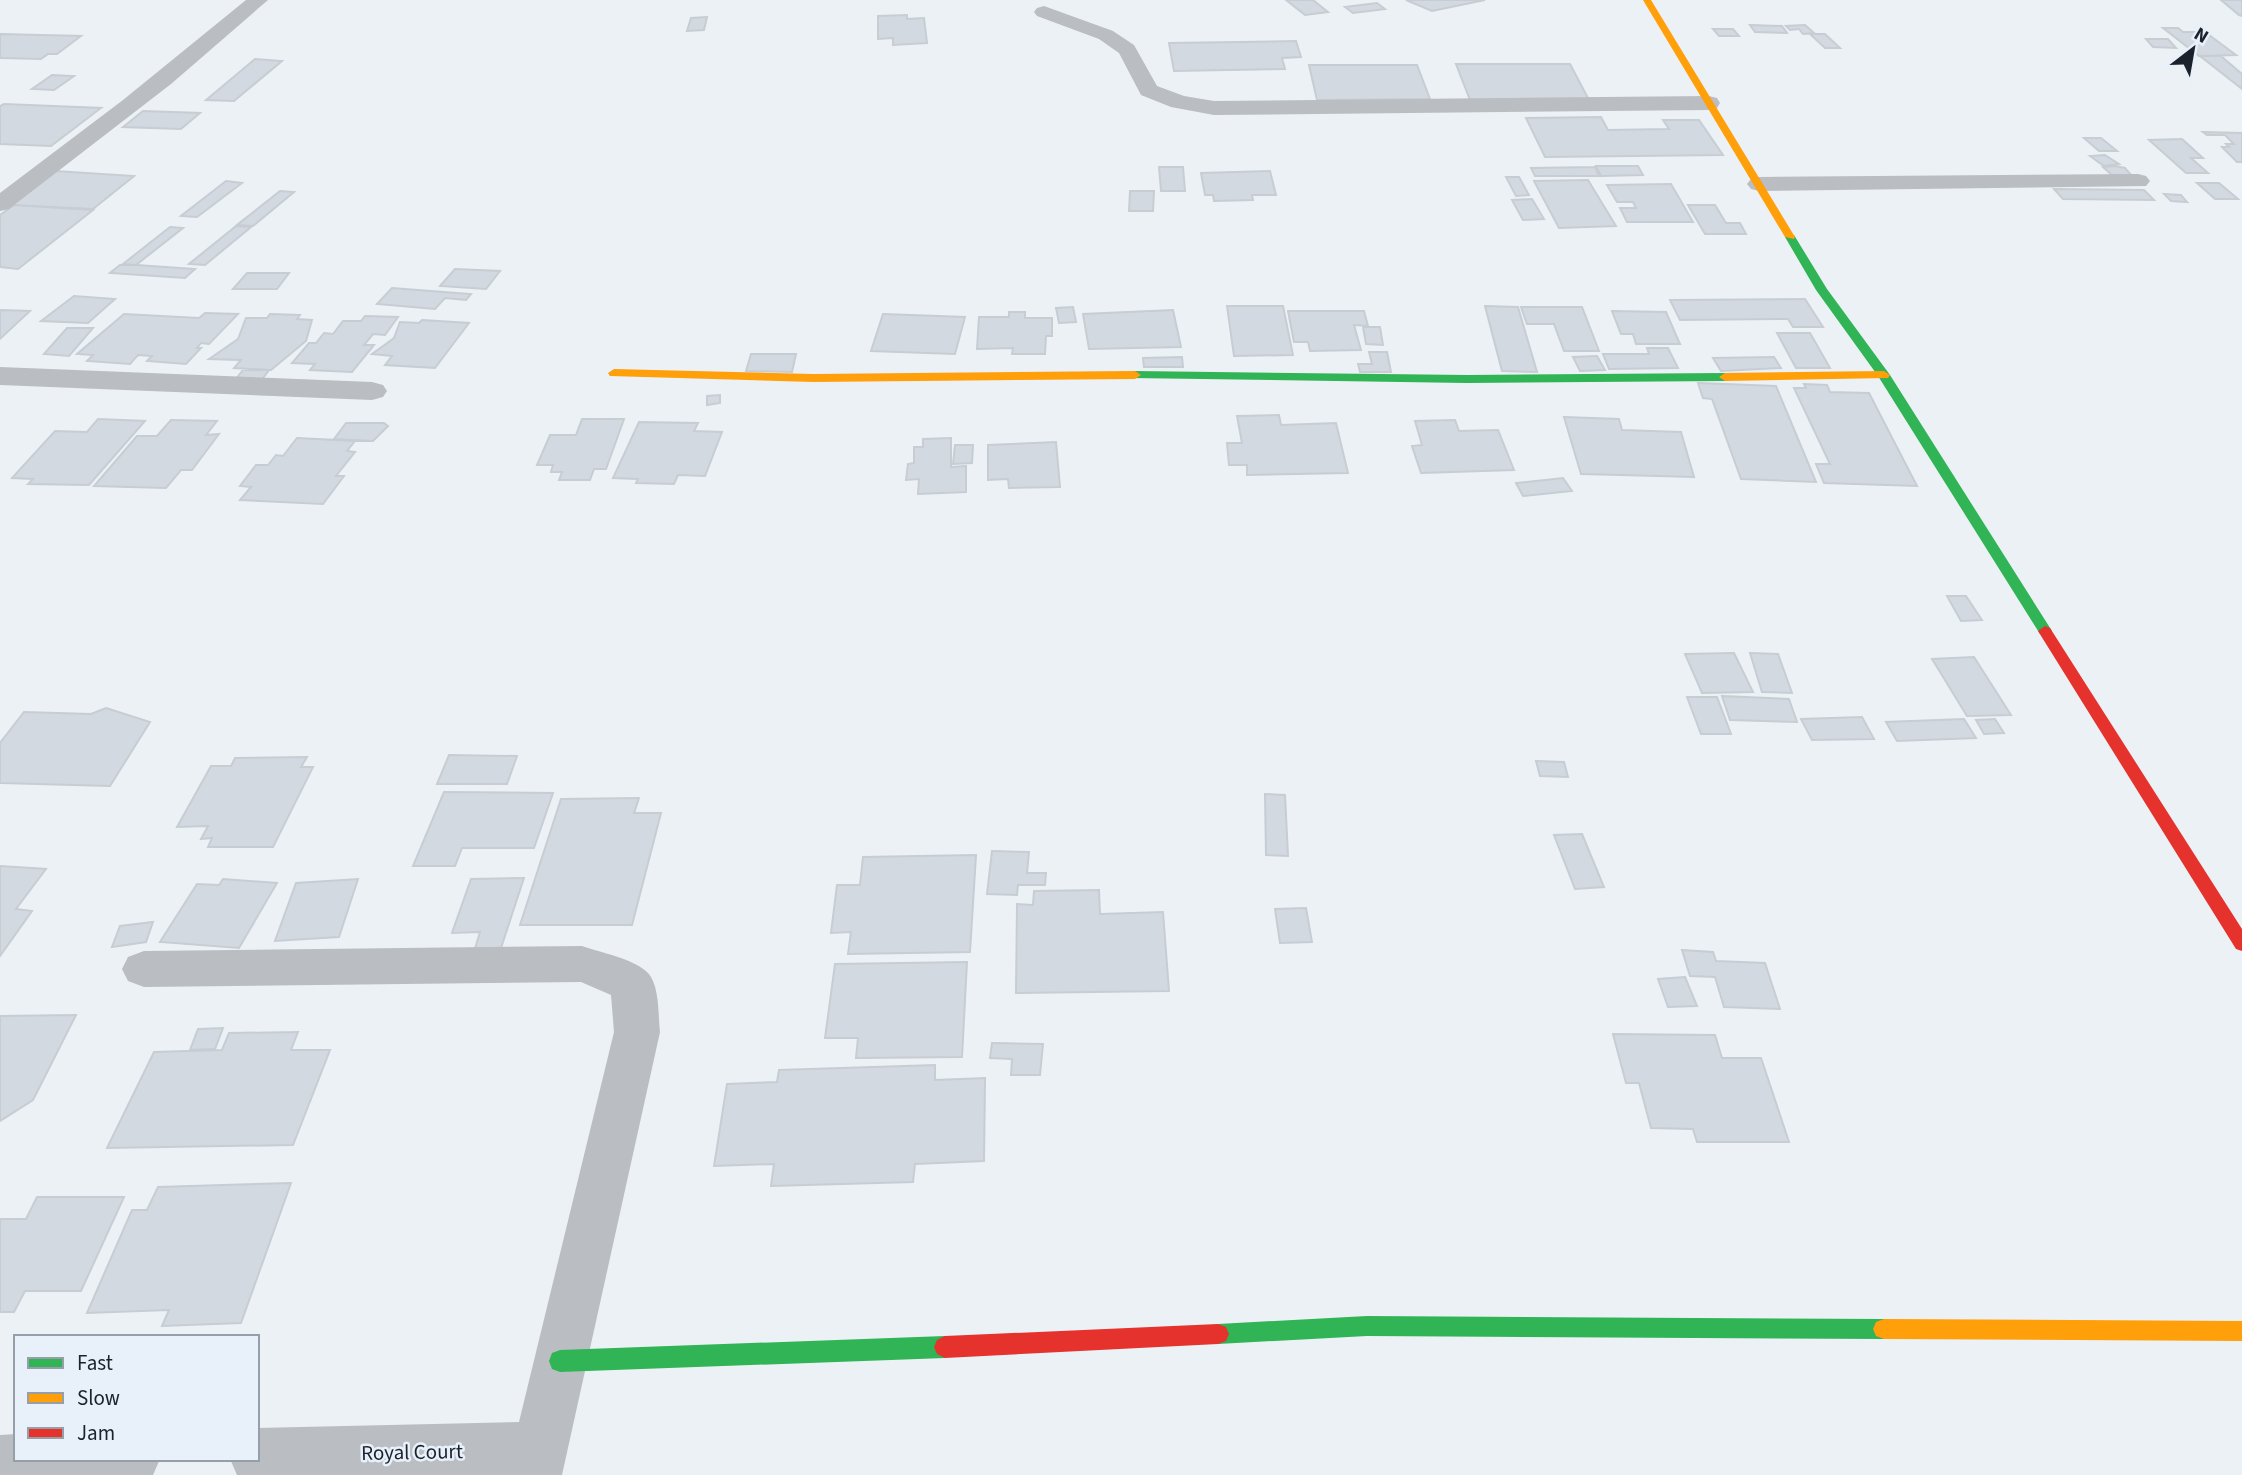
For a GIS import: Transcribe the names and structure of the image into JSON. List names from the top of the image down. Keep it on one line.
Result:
{"streets":{"street":["Royal Court"]},"legend":["Fast","Slow","Jam"],"north":"top right"}
